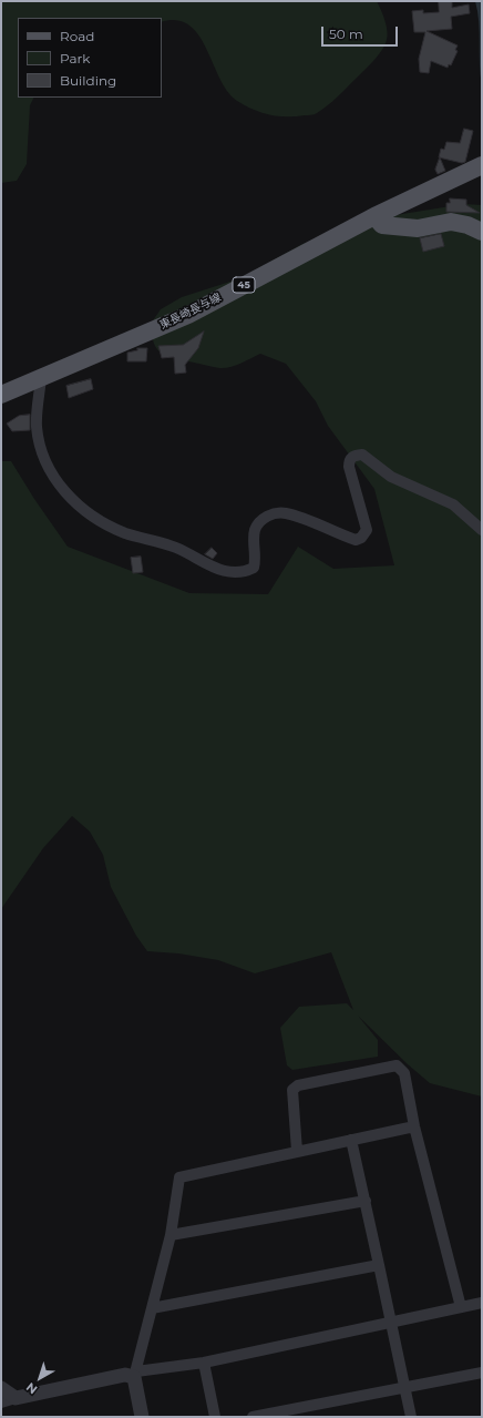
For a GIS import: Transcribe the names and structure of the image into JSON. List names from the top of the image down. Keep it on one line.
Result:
{"streets":{"main road":["45","東長崎長与線"]},"legend":["Road","Park","Building"],"scale_bar":"50 m","north":"bottom left"}
